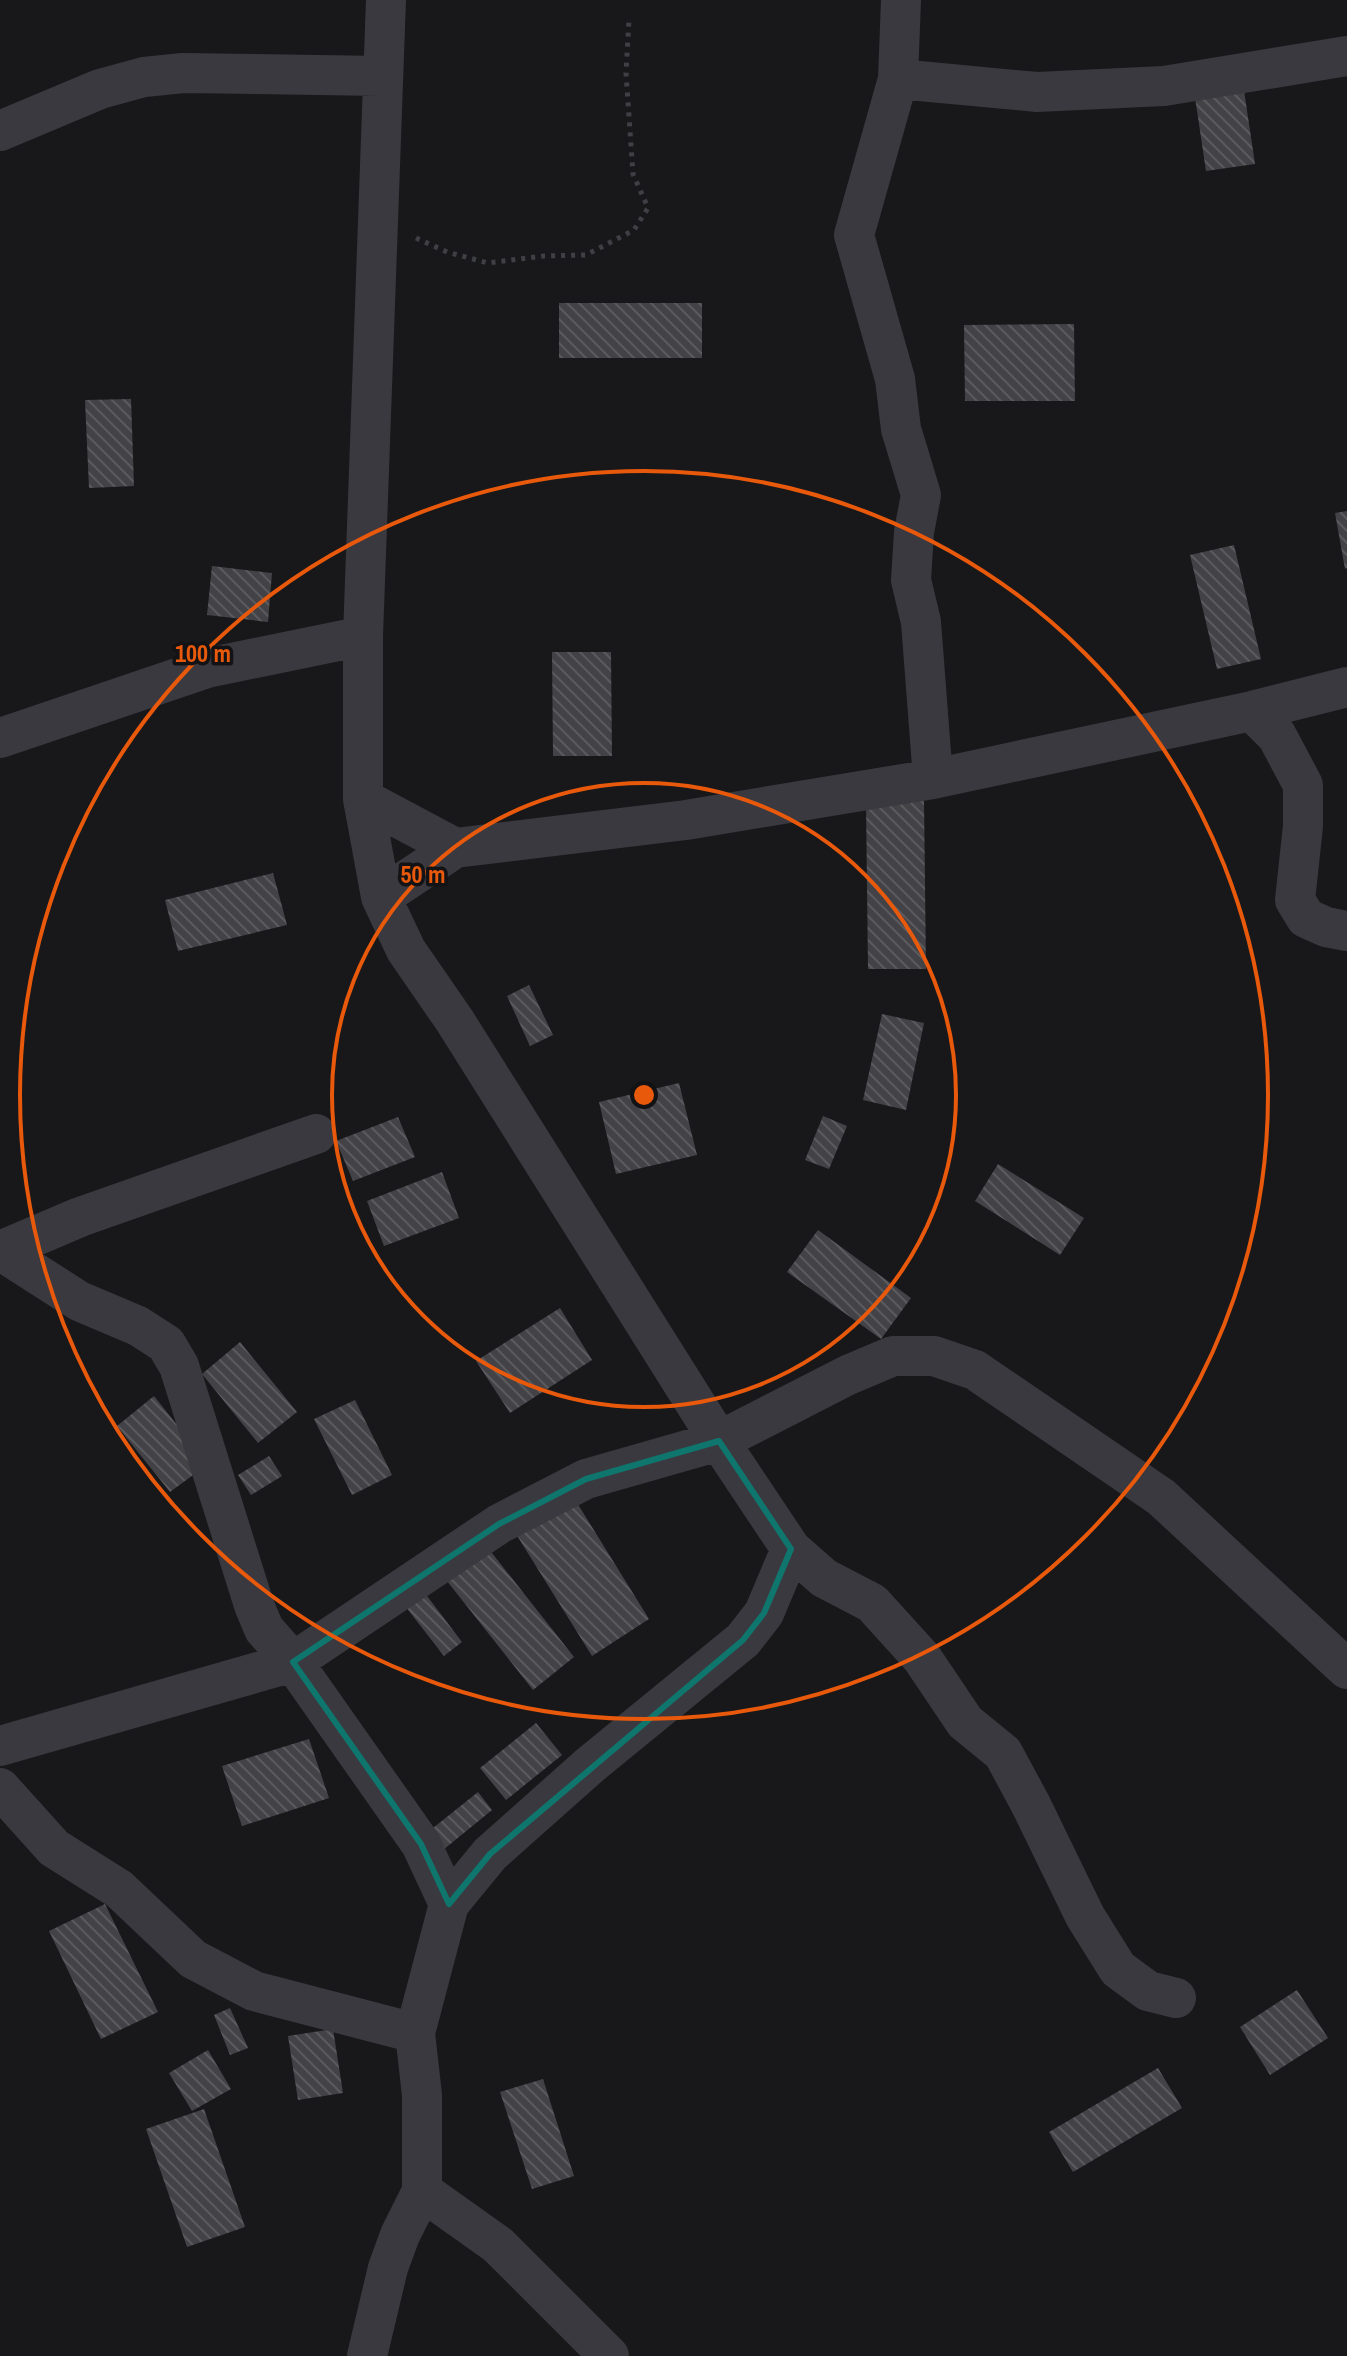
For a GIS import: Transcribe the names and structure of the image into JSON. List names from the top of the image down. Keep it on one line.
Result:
{"rings":["100 m","50 m"]}
